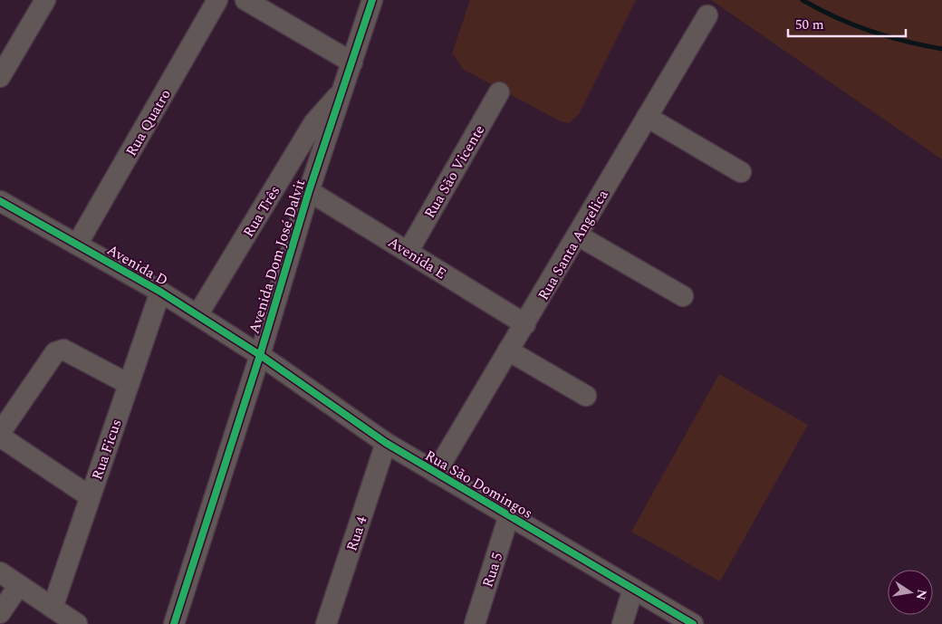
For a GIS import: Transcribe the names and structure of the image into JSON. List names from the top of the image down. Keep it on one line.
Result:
{"streets":{"street":["Rua Quatro","Rua São Vicente","Rua Três","Rua Santa Angelica","Avenida Dom José Dalvit","Avenida E","Avenida D","Rua Ficus","Rua São Domingos","Rua 4","Rua 5"]},"crossings":[["Rua Quatro","Avenida D"],["Rua São Vicente","Avenida E"],["Rua Três","Avenida Dom José Dalvit"],["Rua Três","Avenida D"],["Rua Santa Angelica","Avenida E"],["Rua Santa Angelica","Rua São Domingos"],["Avenida Dom José Dalvit","Avenida E"],["Avenida Dom José Dalvit","Avenida D"],["Avenida Dom José Dalvit","Rua São Domingos"],["Avenida D","Rua Ficus"],["Avenida D","Rua São Domingos"],["Rua São Domingos","Rua 4"],["Rua São Domingos","Rua 5"]],"scale_bar":"50 m","north":"right"}
